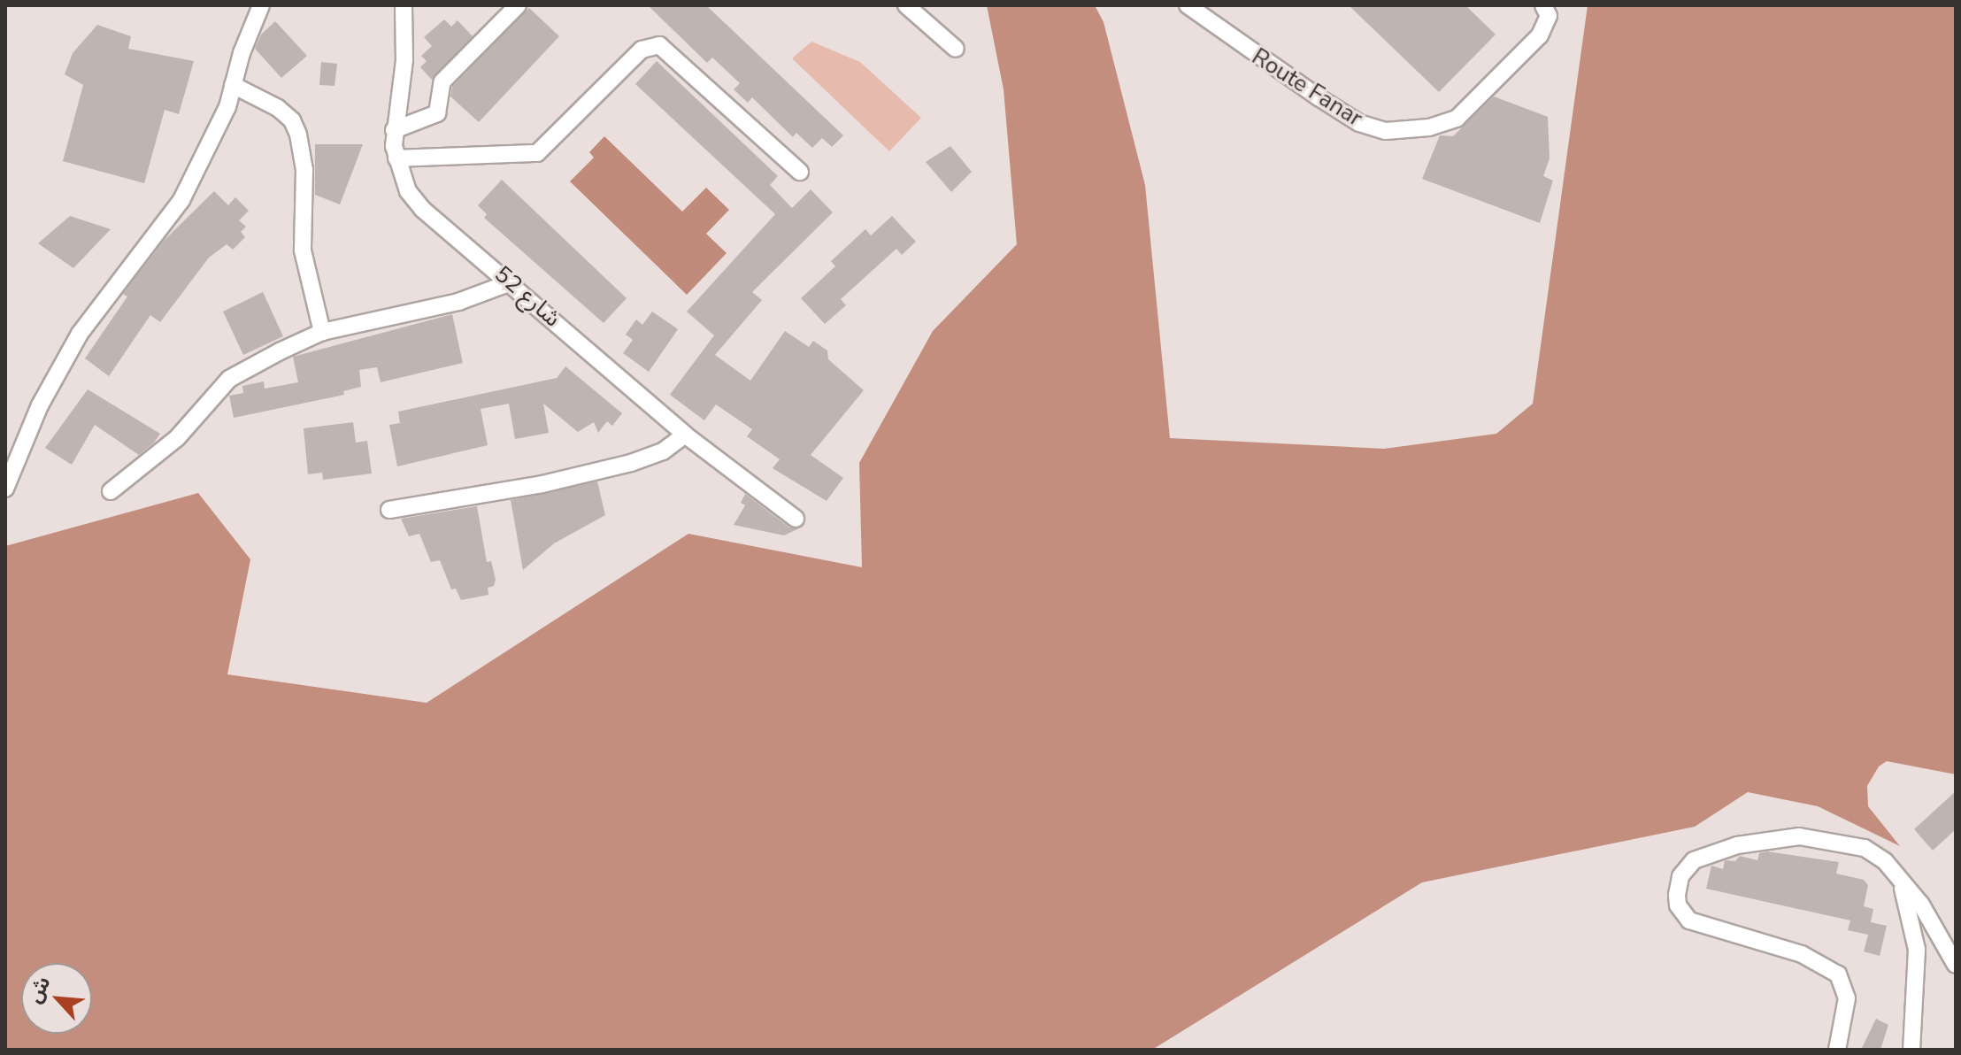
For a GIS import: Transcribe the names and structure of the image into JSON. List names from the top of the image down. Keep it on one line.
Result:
{"streets":{"street":["Route Fanar","شارع 52"]},"north":"top left"}
